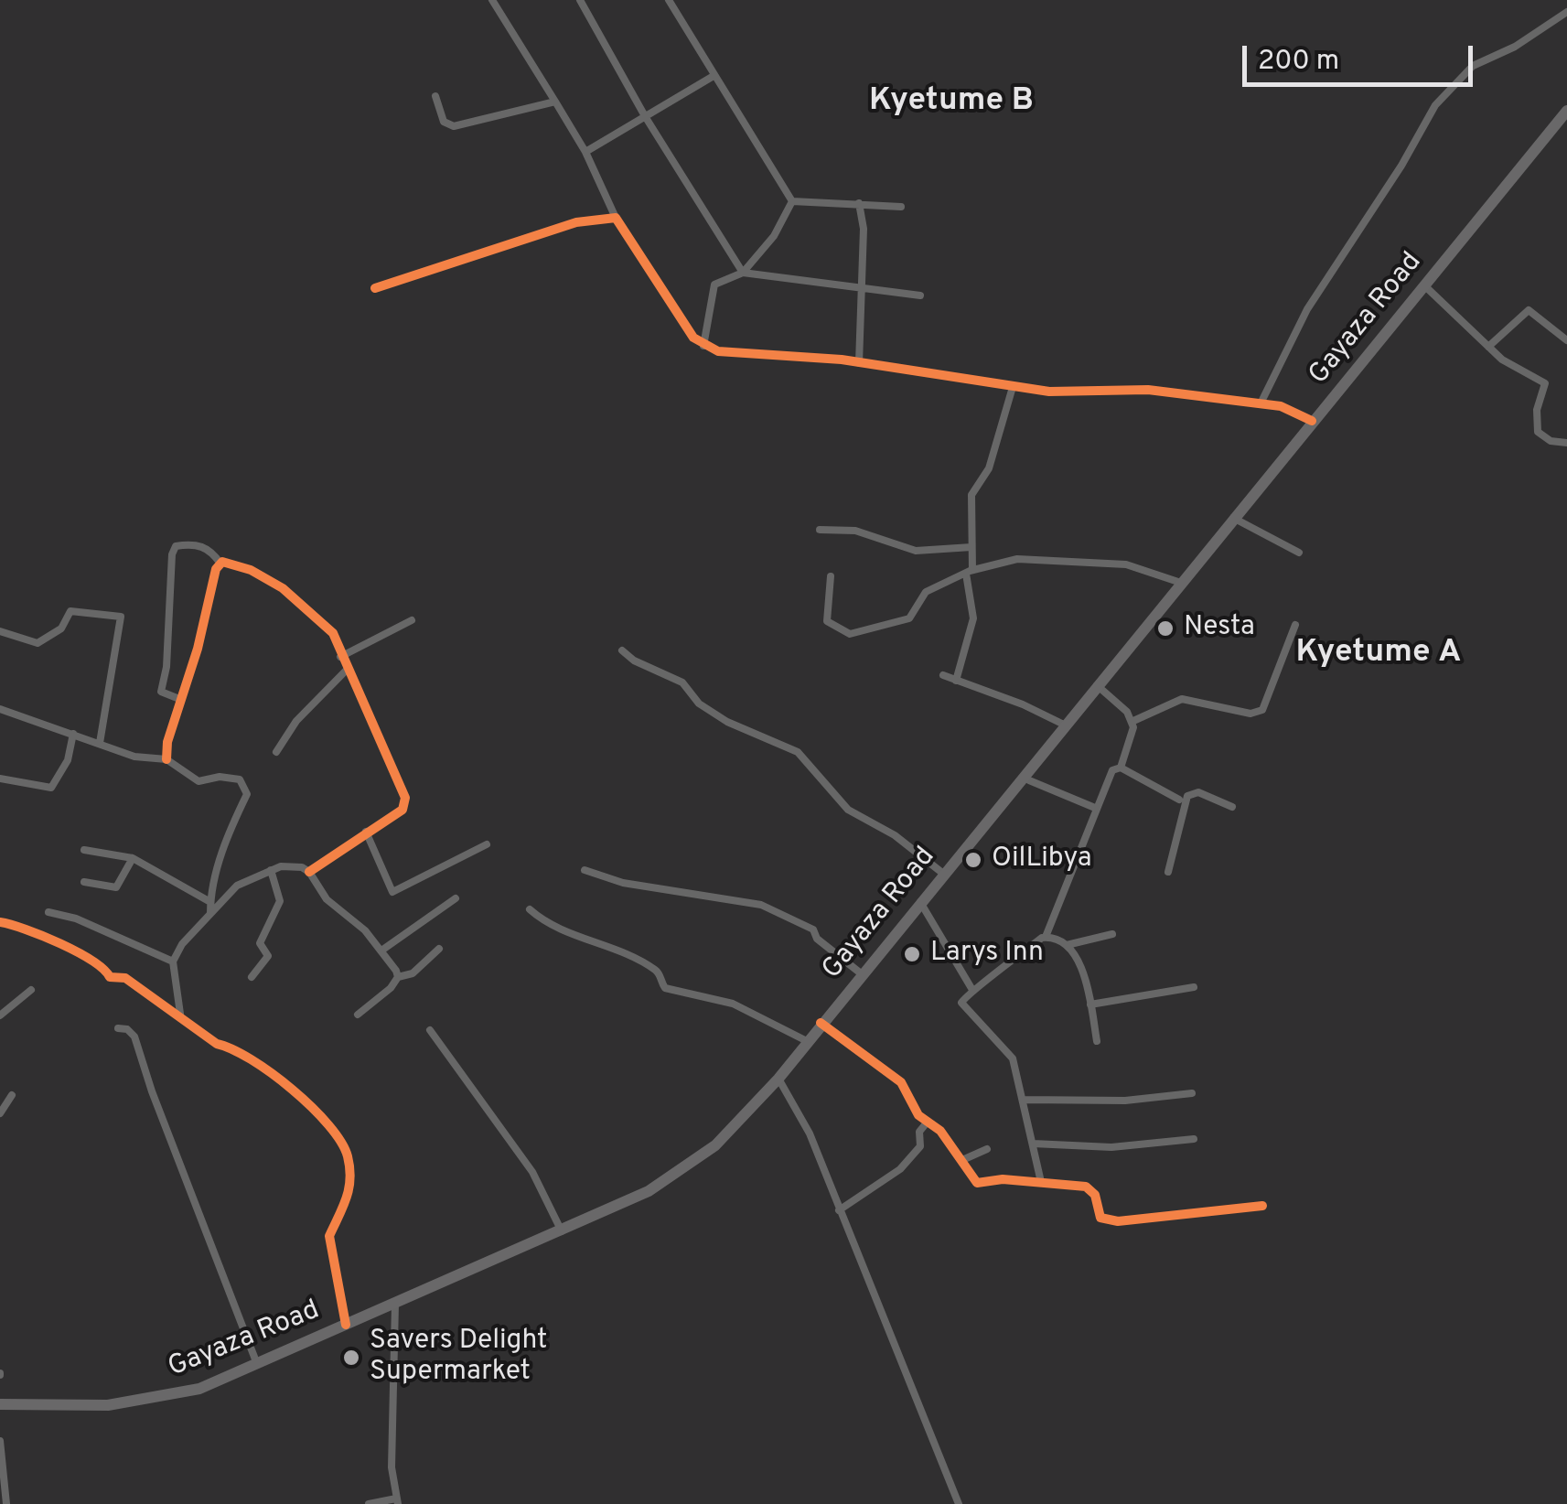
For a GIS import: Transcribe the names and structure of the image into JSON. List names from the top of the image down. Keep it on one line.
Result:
{"streets":{"main road":["Gayaza Road"]},"districts":["Kyetume B","Kyetume A"],"places":["Nesta","OilLibya","Larys Inn","Savers Delight Supermarket"],"scale_bar":"200 m"}
